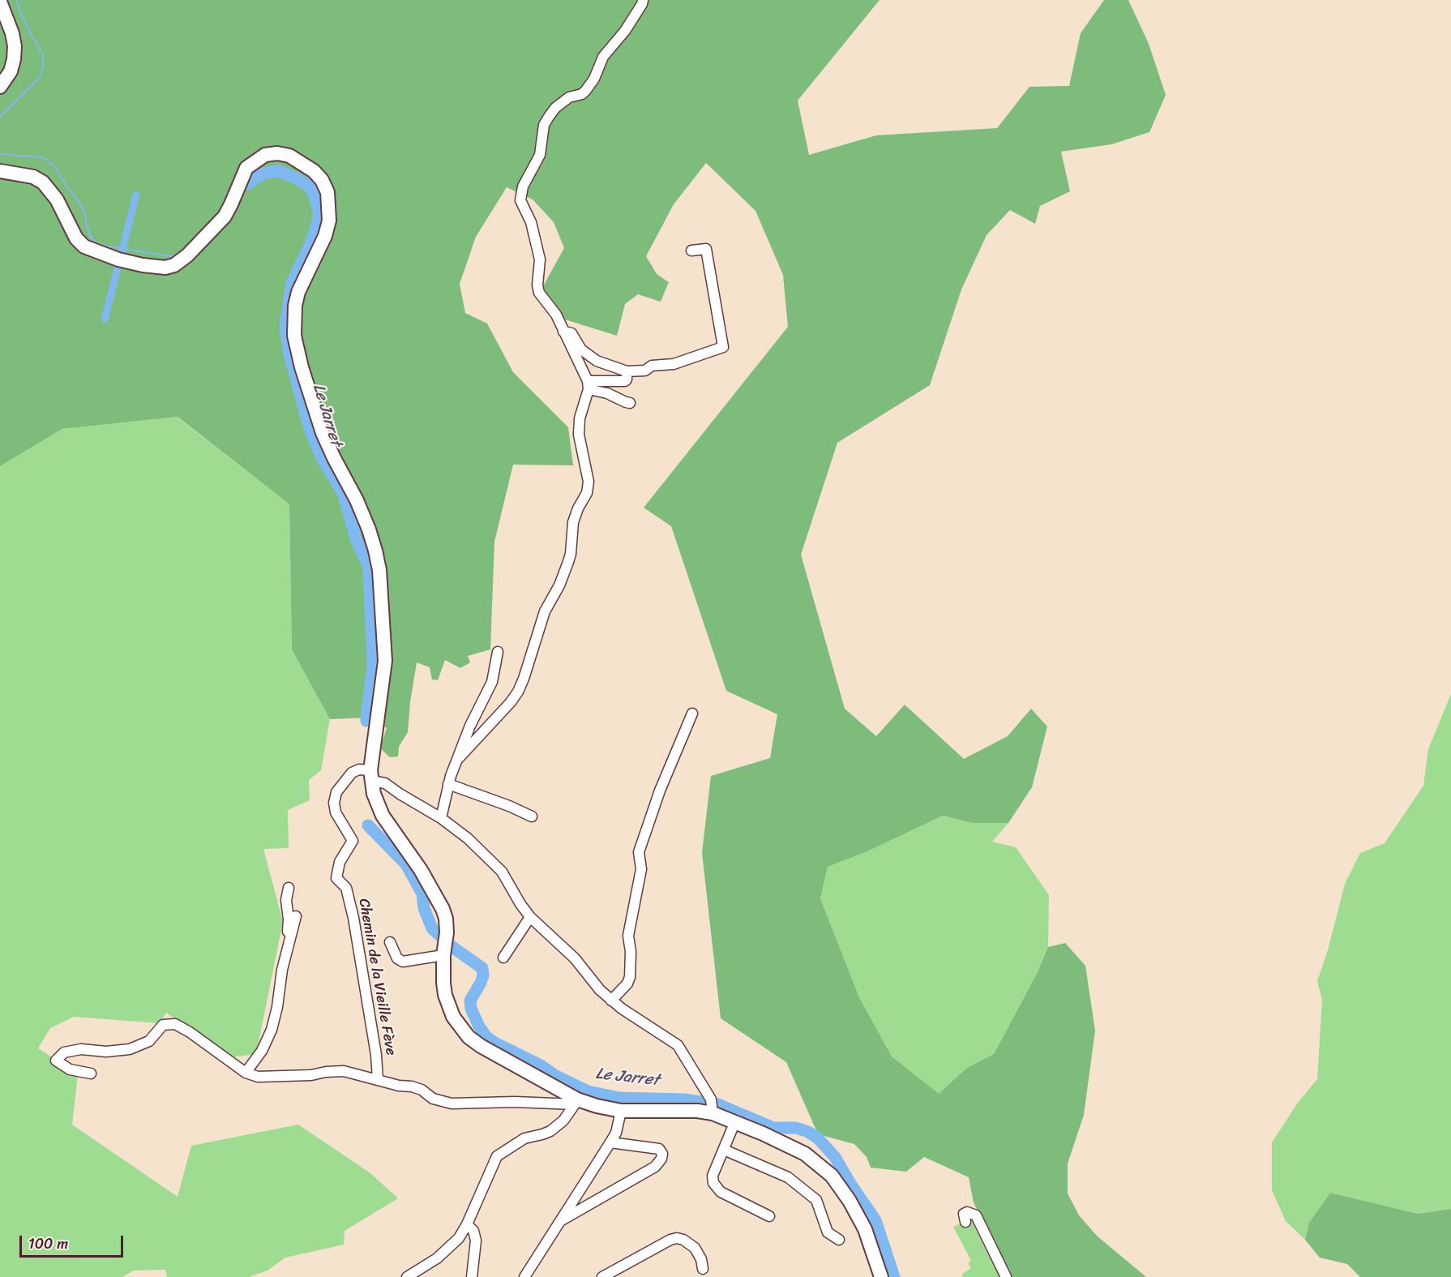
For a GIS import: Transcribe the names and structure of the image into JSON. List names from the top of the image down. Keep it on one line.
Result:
{"streets":{"street":["Chemin de la Vieille Fève"]},"water":["Le Jarret"],"scale_bar":"100 m"}
